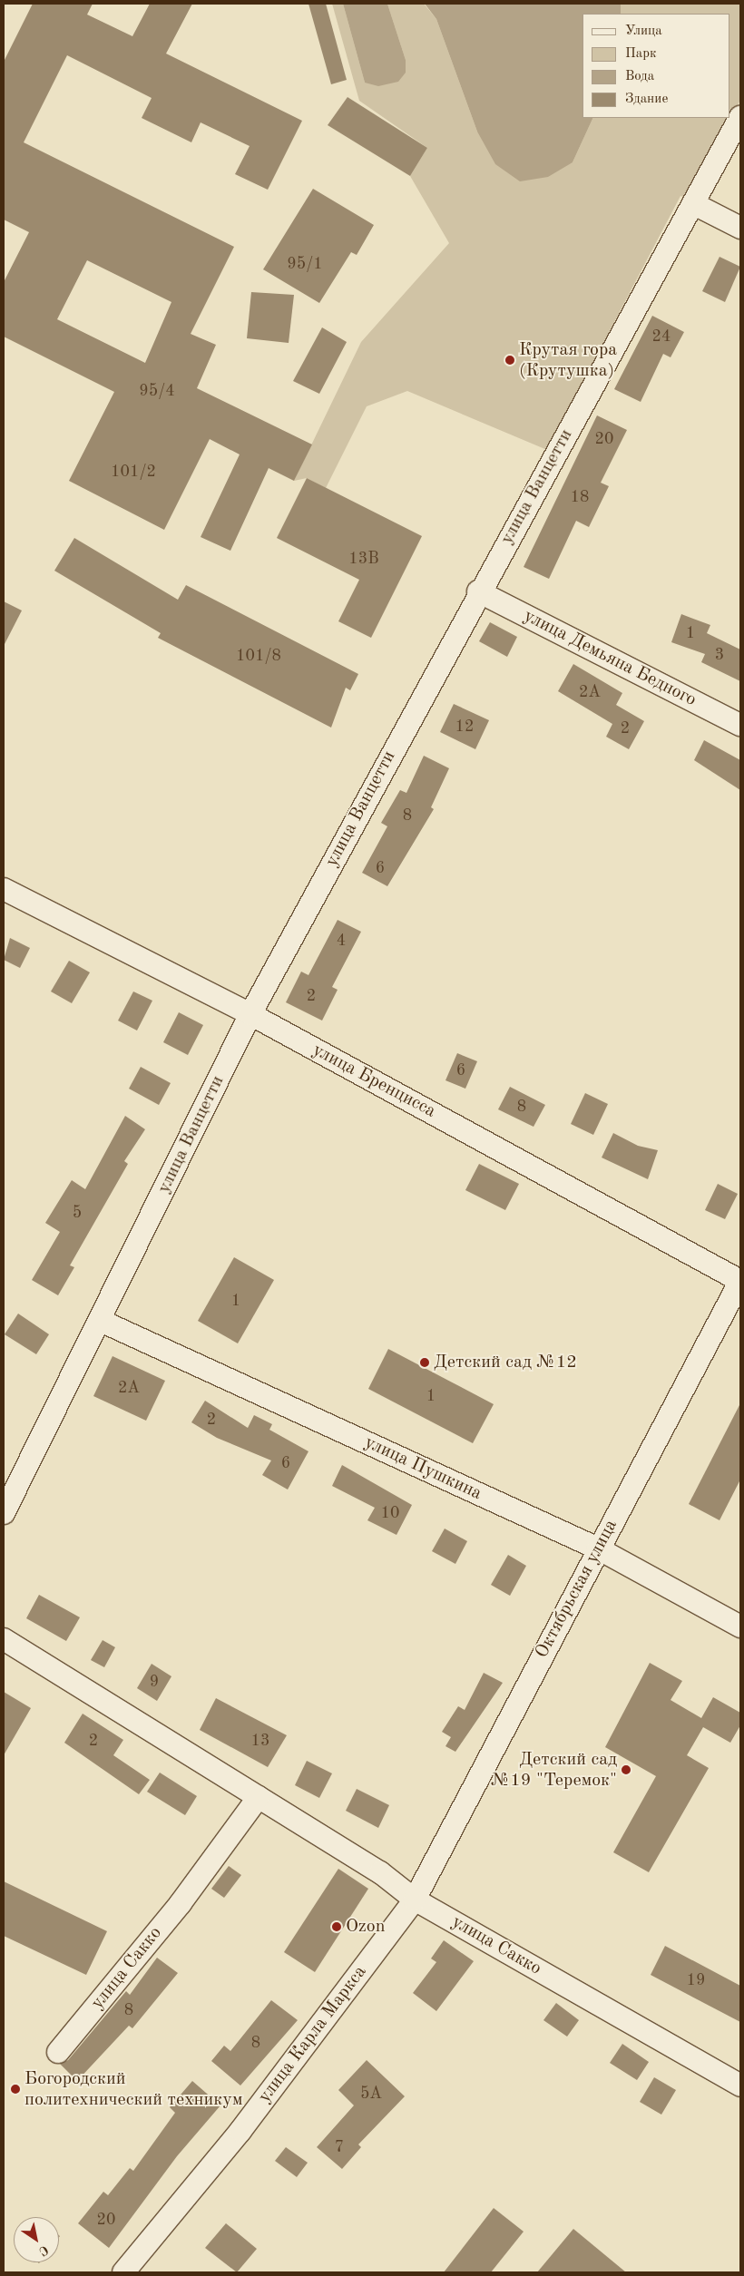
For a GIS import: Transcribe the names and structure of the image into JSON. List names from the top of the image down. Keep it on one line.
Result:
{"streets":{"street":["улица Ванцетти","улица Демьяна Бедного","улица Бренцисса","улица Пушкина","Октябрьская улица","улица Сакко","улица Карла Маркса"]},"crossings":[["улица Ванцетти","улица Демьяна Бедного"],["улица Ванцетти","улица Бренцисса"],["улица Ванцетти","улица Пушкина"],["улица Бренцисса","Октябрьская улица"],["улица Пушкина","Октябрьская улица"],["Октябрьская улица","улица Сакко"],["Октябрьская улица","улица Карла Маркса"],["улица Сакко","улица Карла Маркса"]],"places":["Крутая гора (Крутушка)","Детский сад №12","Детский сад №19 \"Теремок\"","Ozon","Богородский политехнический техникум"],"house_numbers":["95/1","24","95/4","20","101/2","18","13В","1","3","101/8","2А","12","2","8","6","4","2","6","8","5","1","2А","1","2","6","10","9","2","13","19","8","8","5А","7","20"],"legend":["Улица","Парк","Вода","Здание"],"north":"bottom right"}
